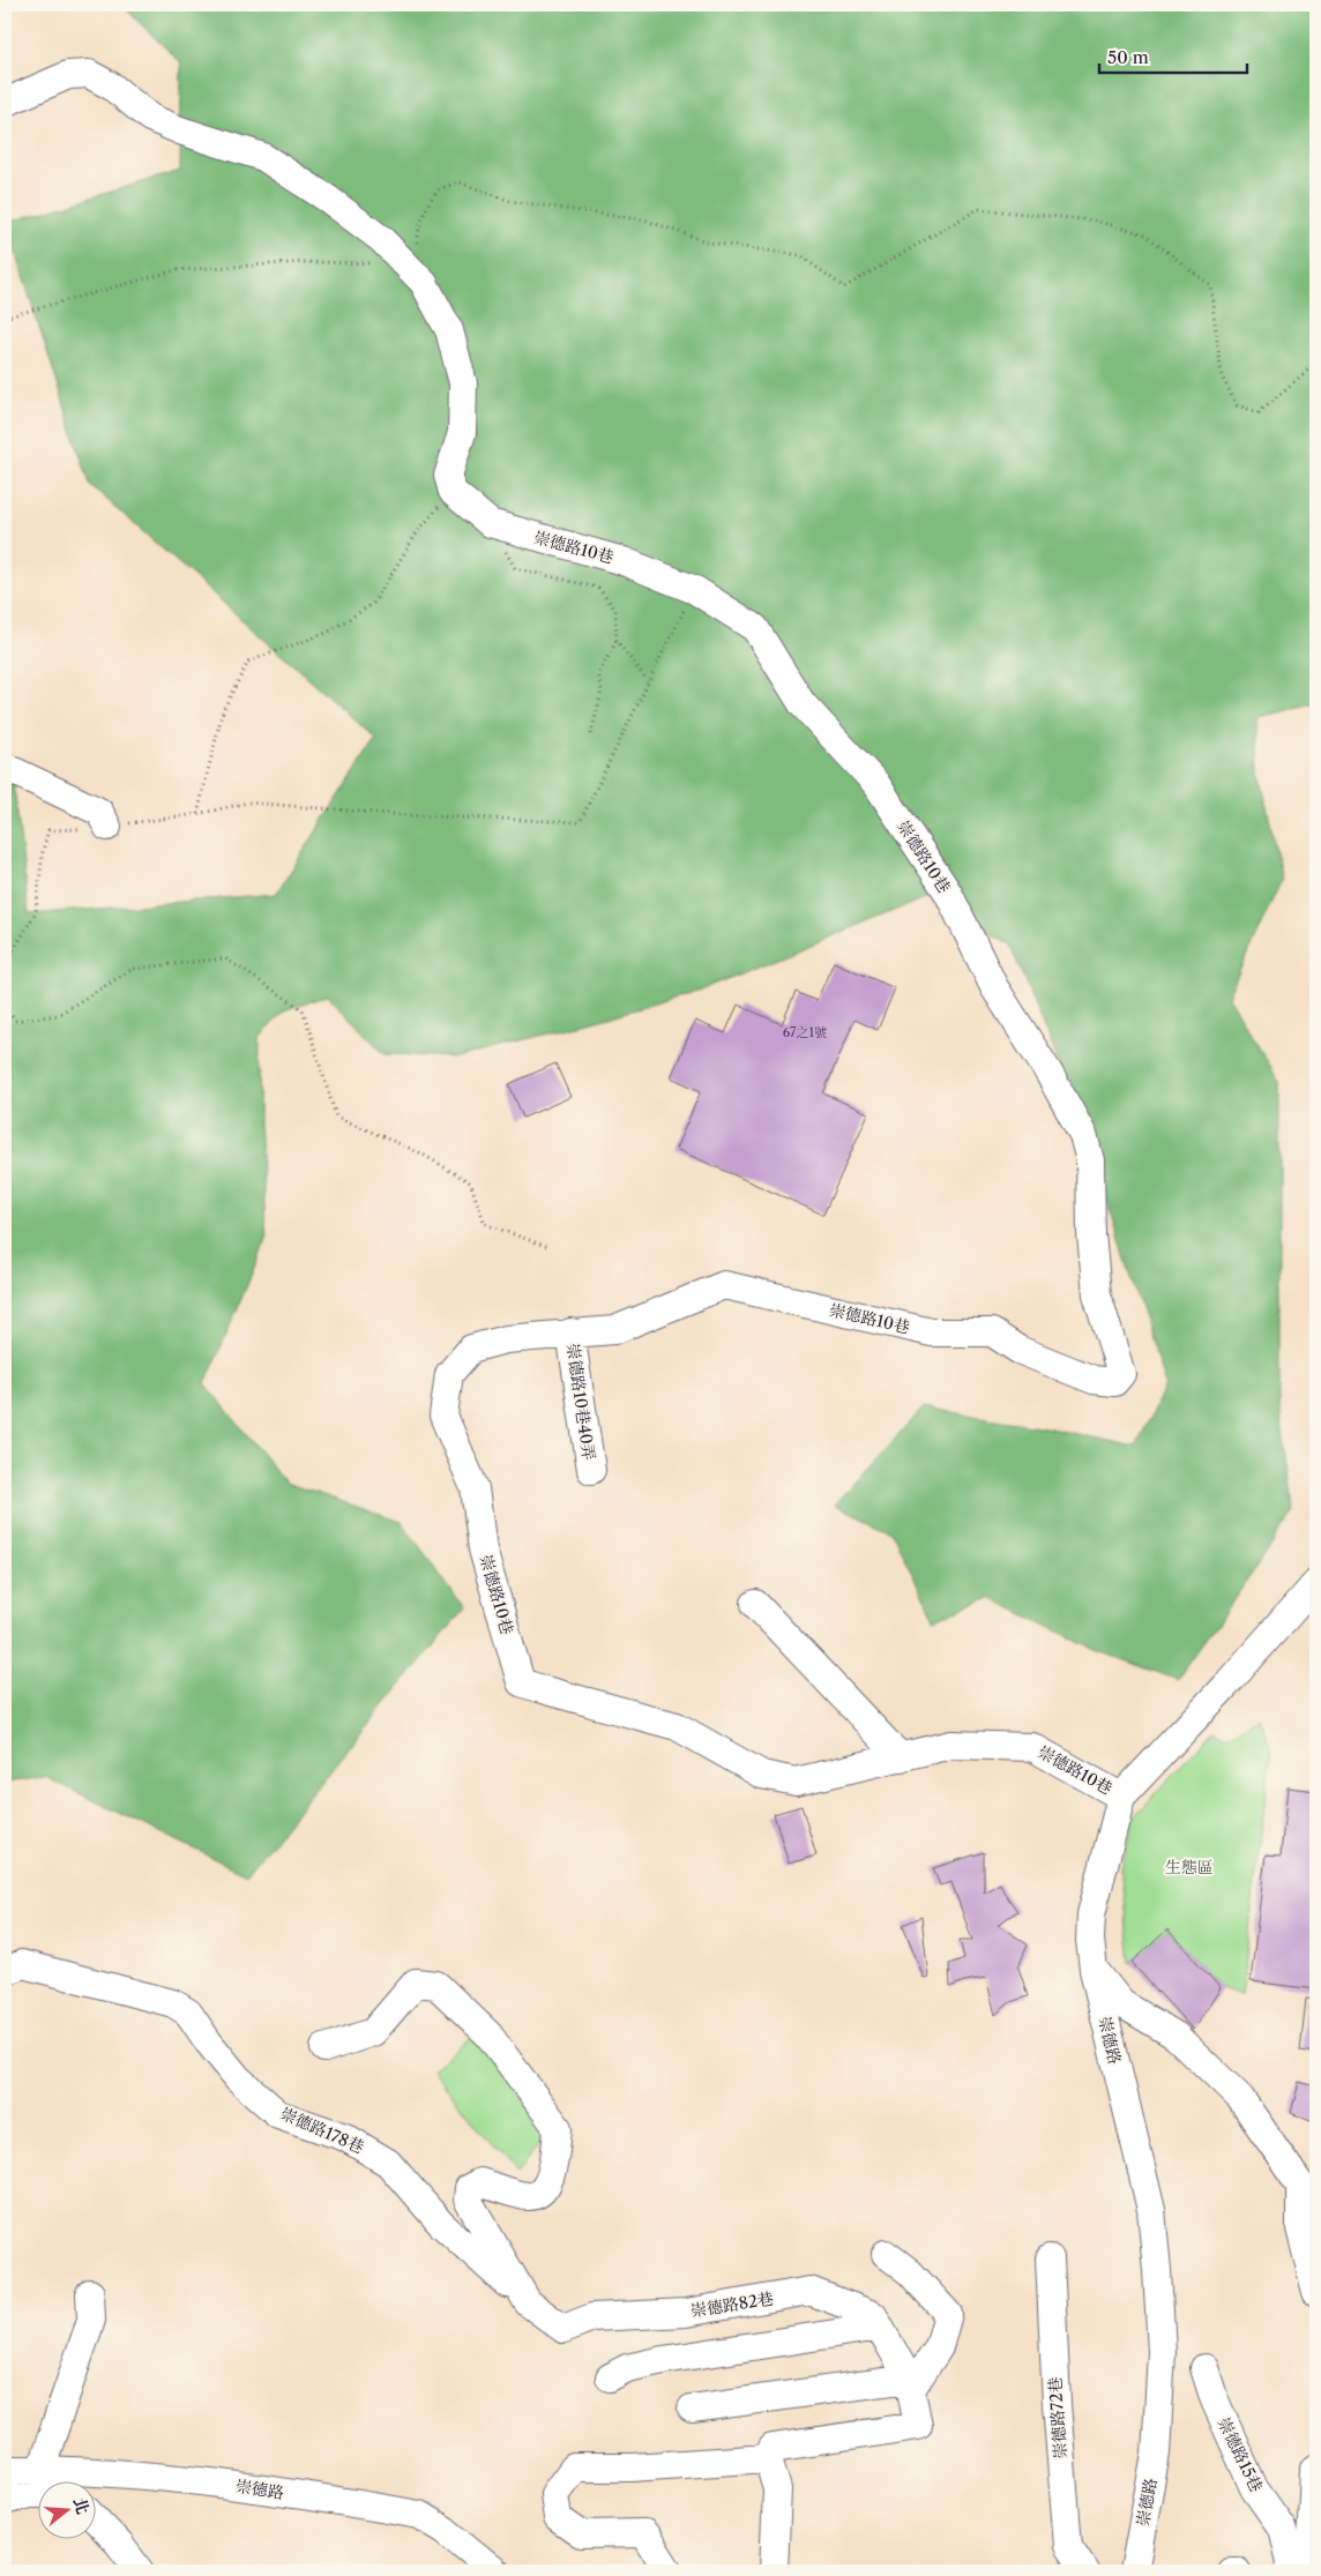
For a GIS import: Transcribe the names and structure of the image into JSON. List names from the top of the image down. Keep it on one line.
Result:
{"streets":{"street":["崇德路10巷","崇德路10巷40弄","崇德路","崇德路178巷","崇德路82巷","崇德路72巷","崇德路15巷"]},"crossings":[["崇德路10巷","崇德路10巷40弄"],["崇德路10巷","崇德路"],["崇德路178巷","崇德路82巷"]],"parks":["生態區"],"house_numbers":["67之1號"],"scale_bar":"50 m","north":"right"}
